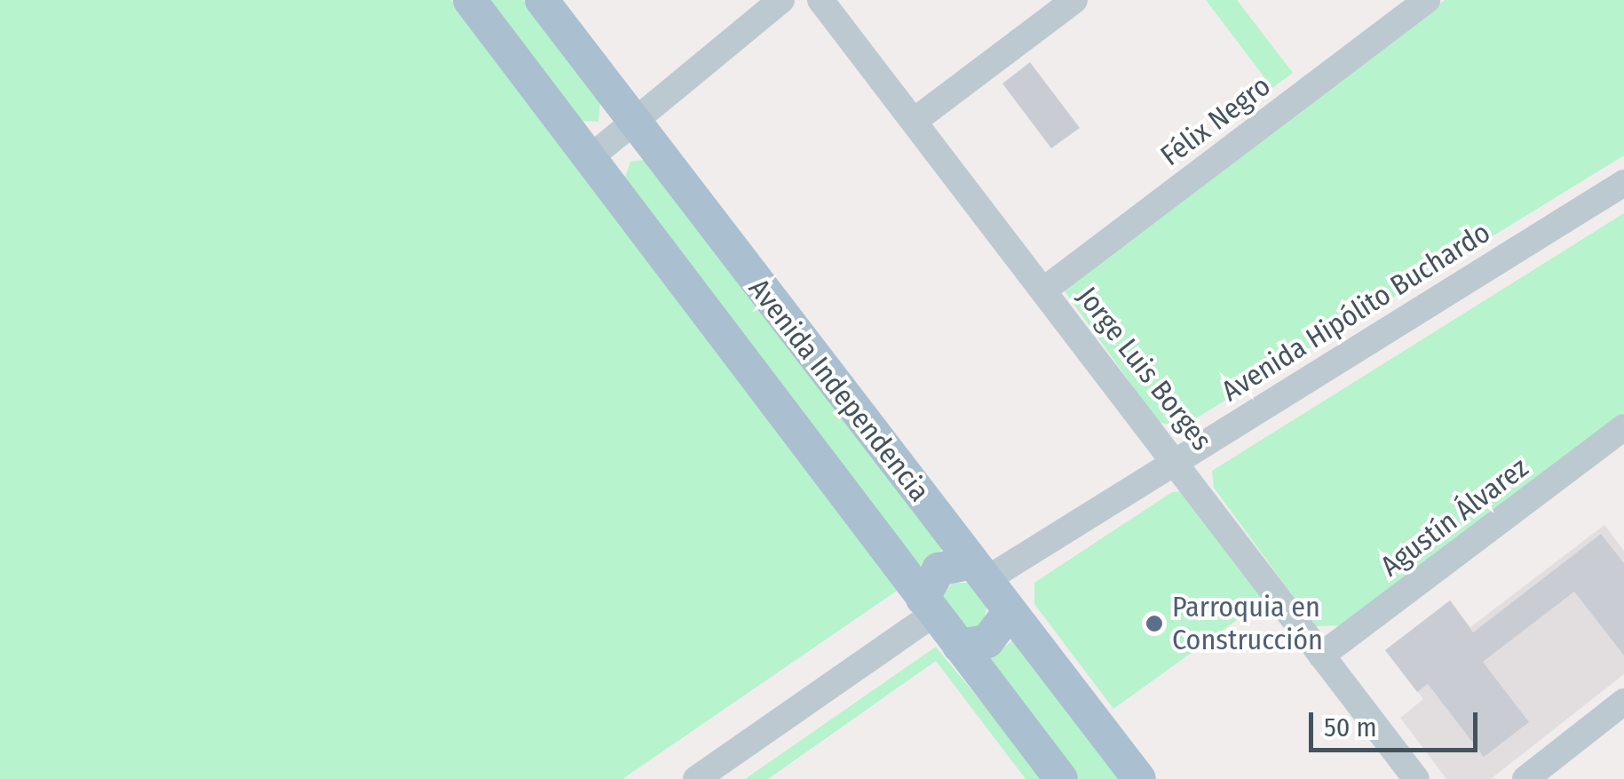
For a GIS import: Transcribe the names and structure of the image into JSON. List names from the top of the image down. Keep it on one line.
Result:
{"streets":{"main road":["Avenida Independencia"],"street":["Félix Negro","Avenida Hipólito Buchardo","Jorge Luis Borges","Agustín Álvarez"]},"crossings":[["Félix Negro","Jorge Luis Borges"],["Avenida Hipólito Buchardo","Jorge Luis Borges"],["Avenida Hipólito Buchardo","Avenida Independencia"],["Jorge Luis Borges","Agustín Álvarez"]],"places":["Parroquia en Construcción"],"scale_bar":"50 m"}
